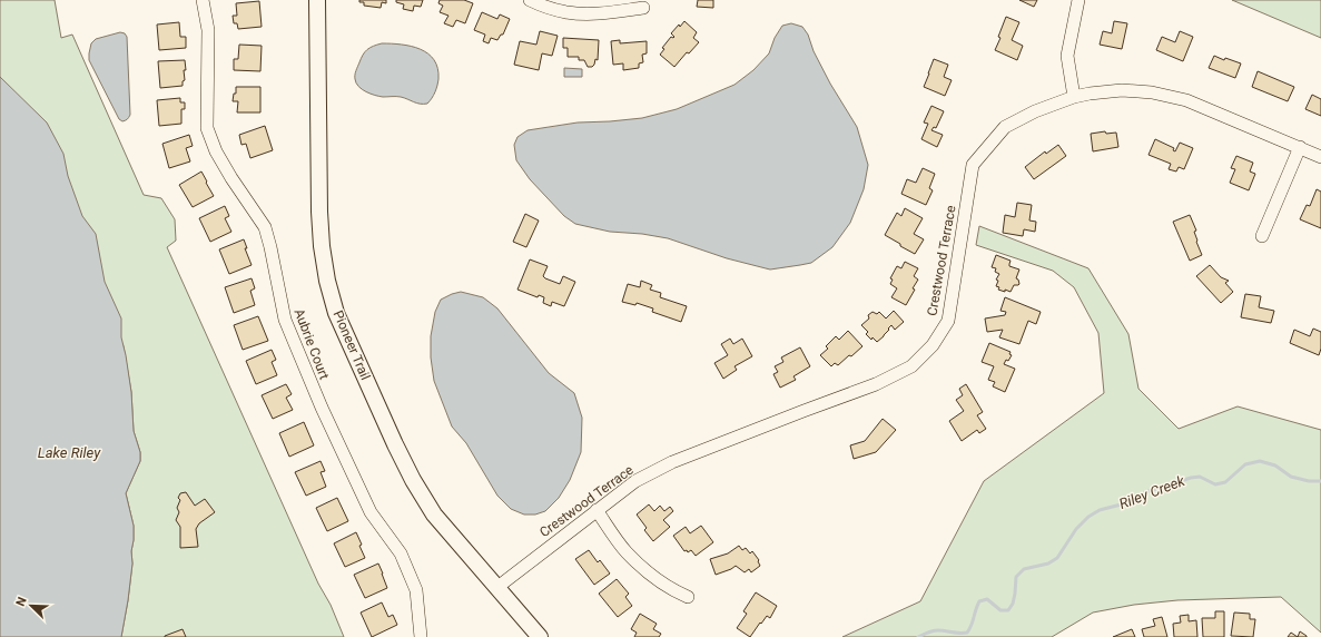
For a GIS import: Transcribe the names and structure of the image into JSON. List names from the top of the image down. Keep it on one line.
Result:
{"streets":{"main road":["Pioneer Trail"],"street":["Crestwood Terrace","Aubrie Court"]},"crossings":[["Crestwood Terrace","Pioneer Trail"]],"water":["Lake Riley","Riley Creek"],"north":"top left"}
